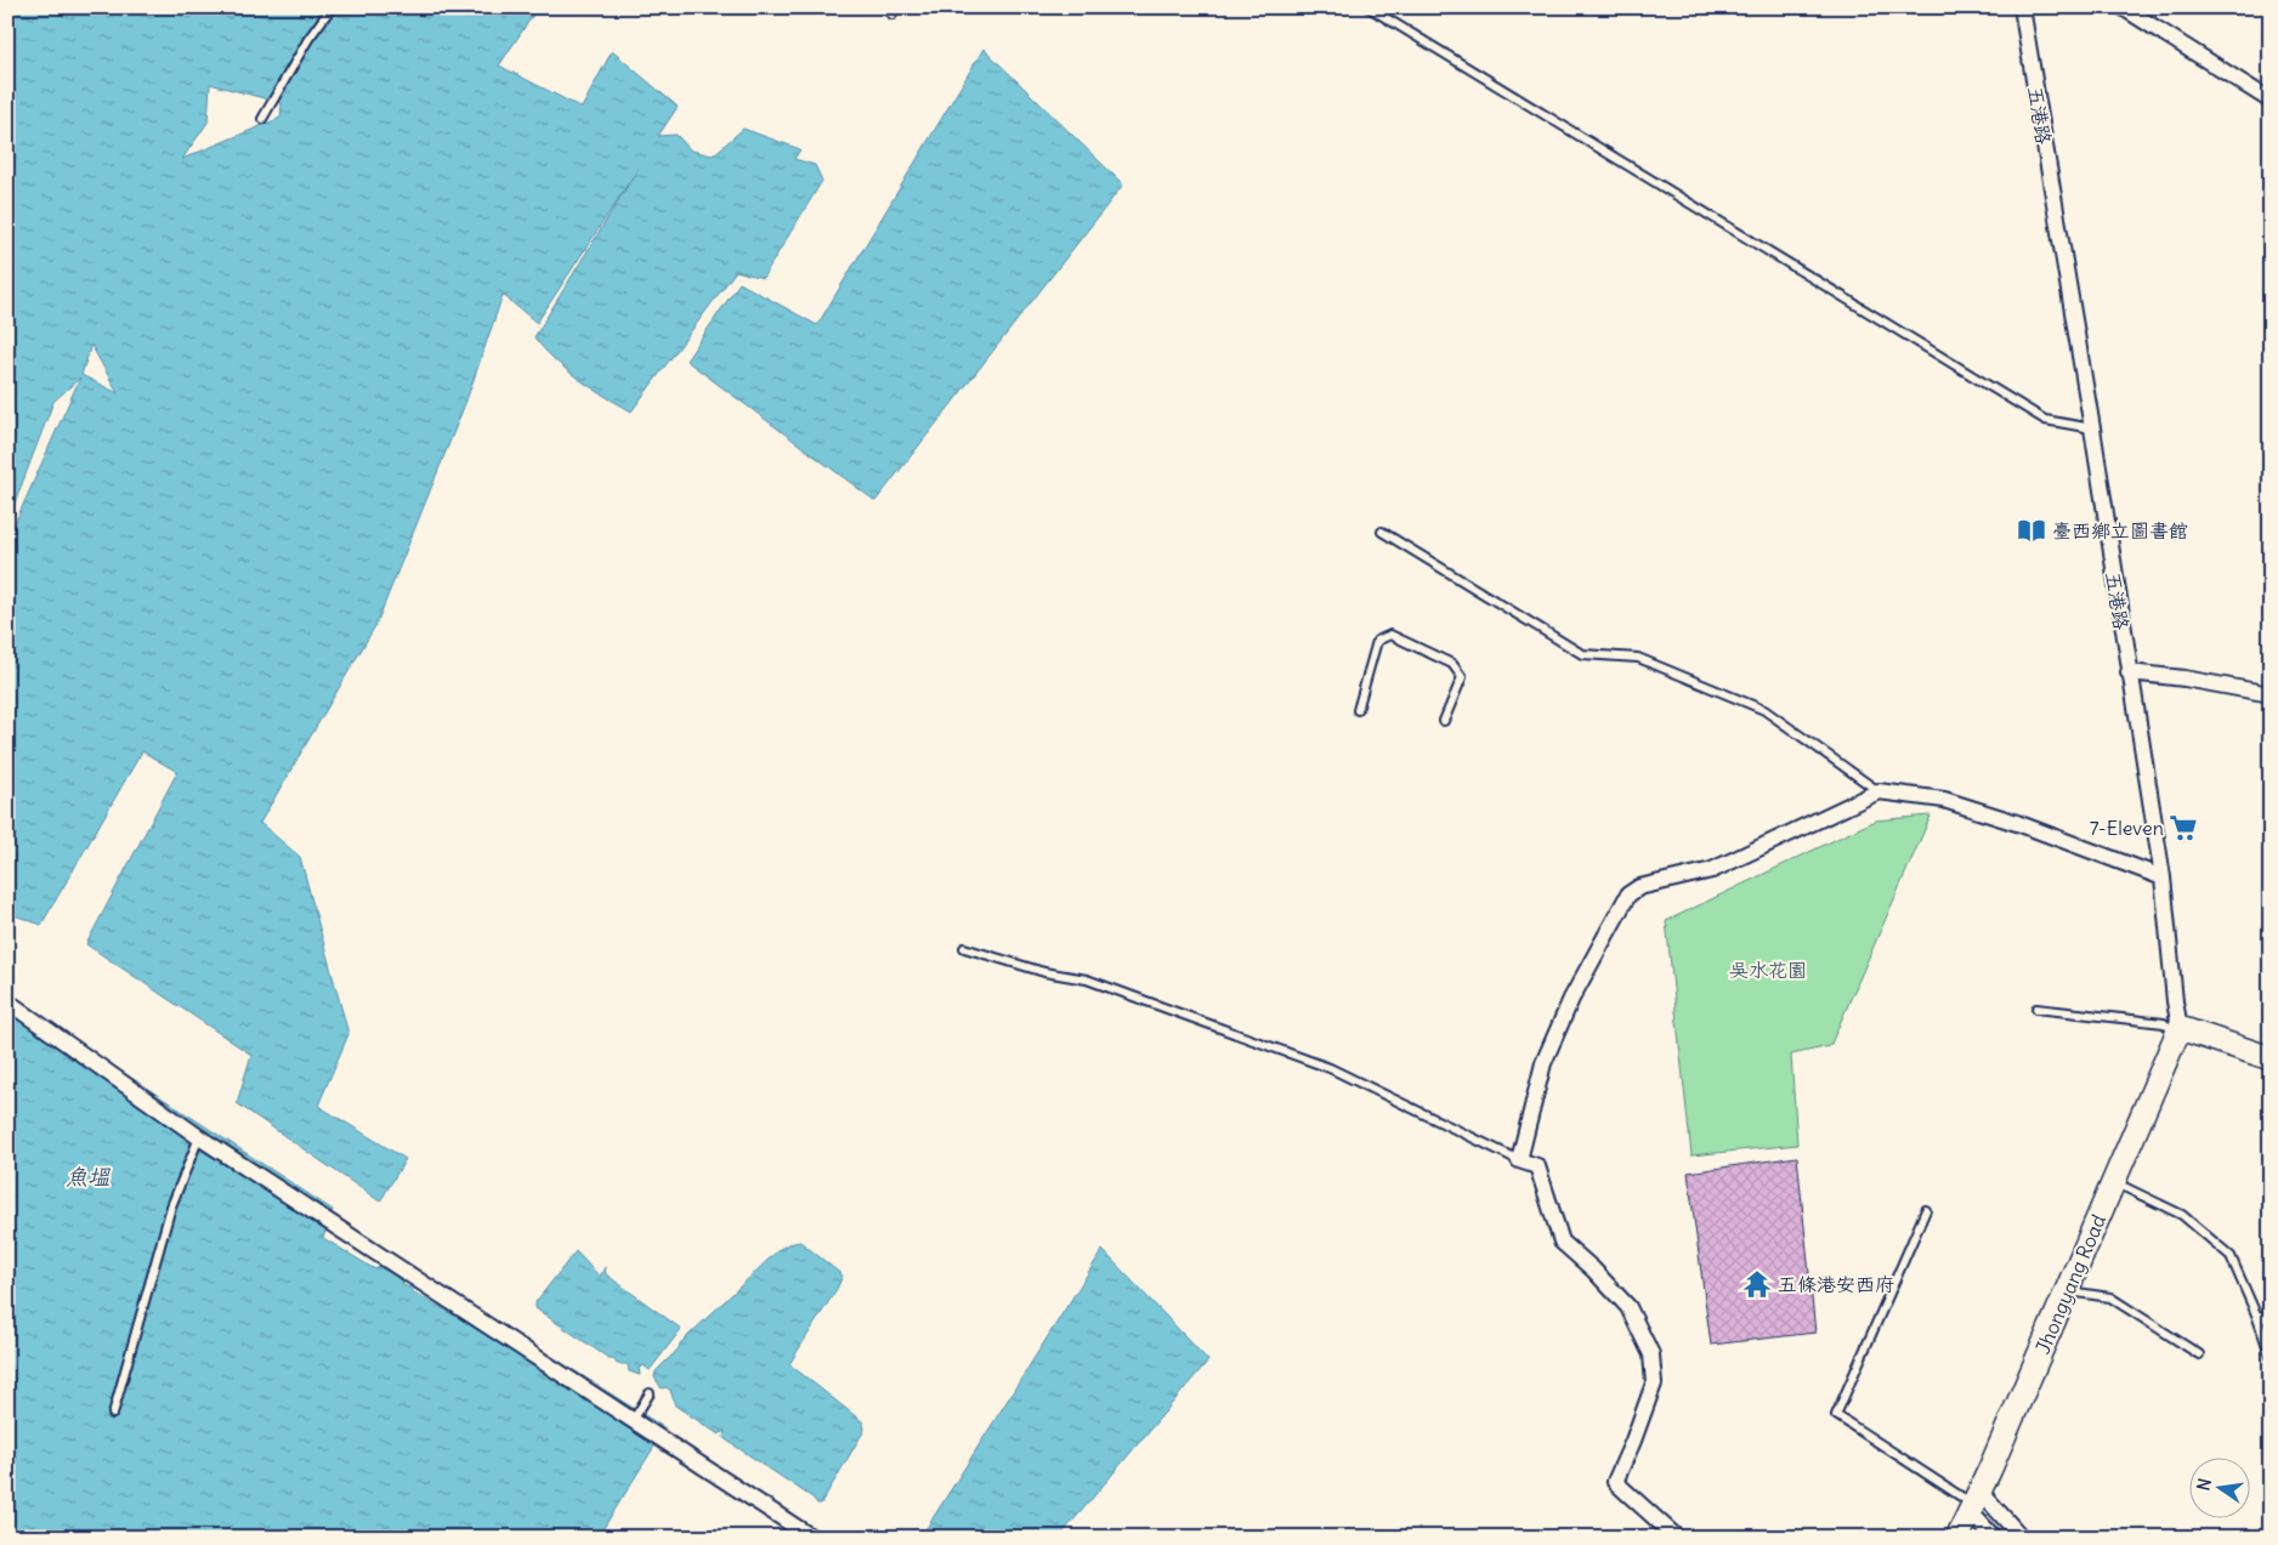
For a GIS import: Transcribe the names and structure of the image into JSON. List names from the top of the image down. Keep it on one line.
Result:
{"streets":{"street":["五港路","Jhongyang Road"]},"crossings":[["五港路","Jhongyang Road"]],"water":["魚塭"],"parks":["吳水花園"],"places":{"library":["臺西鄉立圖書館"],"supermarket":["7-Eleven"],"temple":["五條港安西府"]},"north":"left"}
